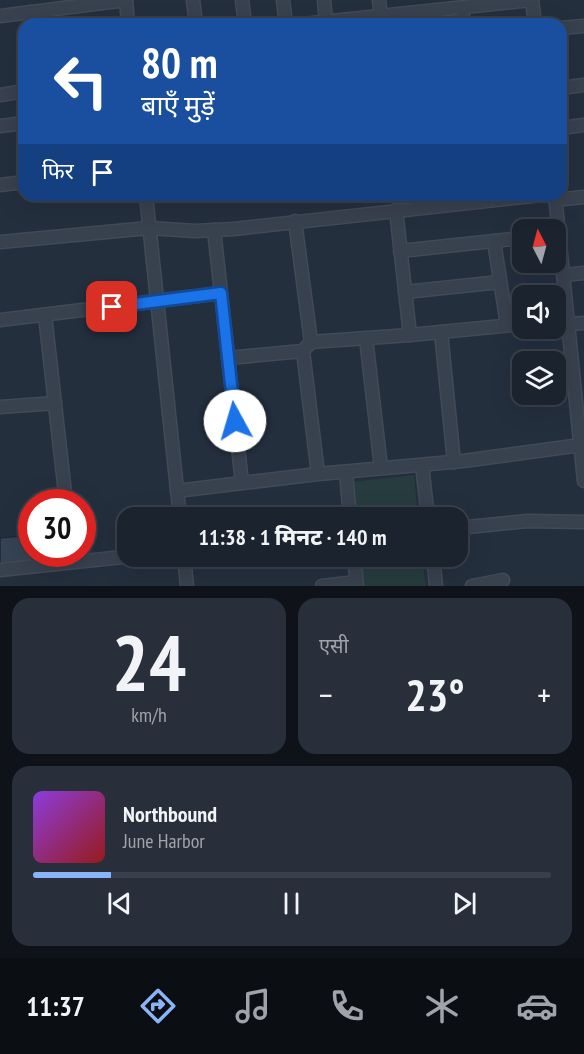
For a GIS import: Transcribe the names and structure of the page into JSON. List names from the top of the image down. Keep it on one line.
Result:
{"north":"top","page":{"turn":["80 m","बाएँ मुड़ें"],"then":"फिर","limit":"30","trip":"11:38 · 1 मिनट · 140 m","tile":[["24","km/h"],"एसी"],"heat":["−","23°","+"],"song":["Northbound","June Harbor"],"tabs":"11:37"}}
